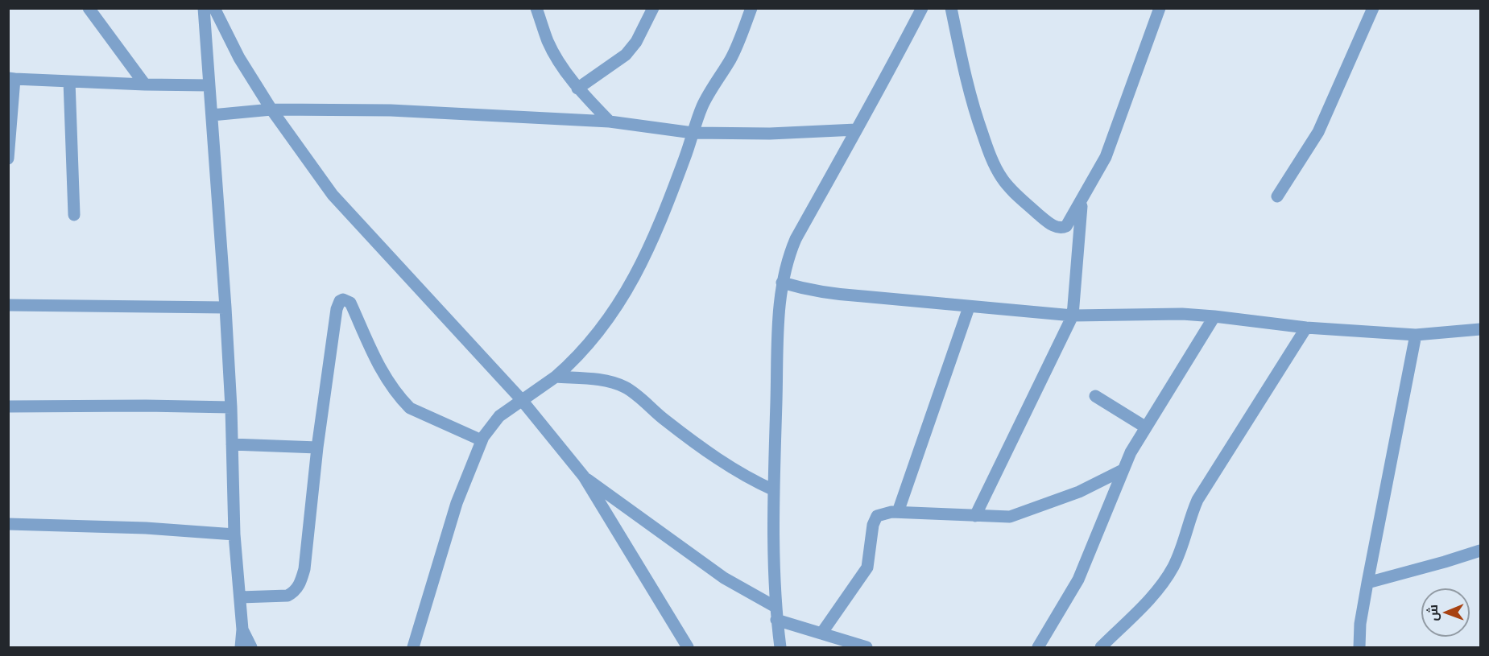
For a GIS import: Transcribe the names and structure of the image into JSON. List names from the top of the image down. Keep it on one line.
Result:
{"north":"left"}
